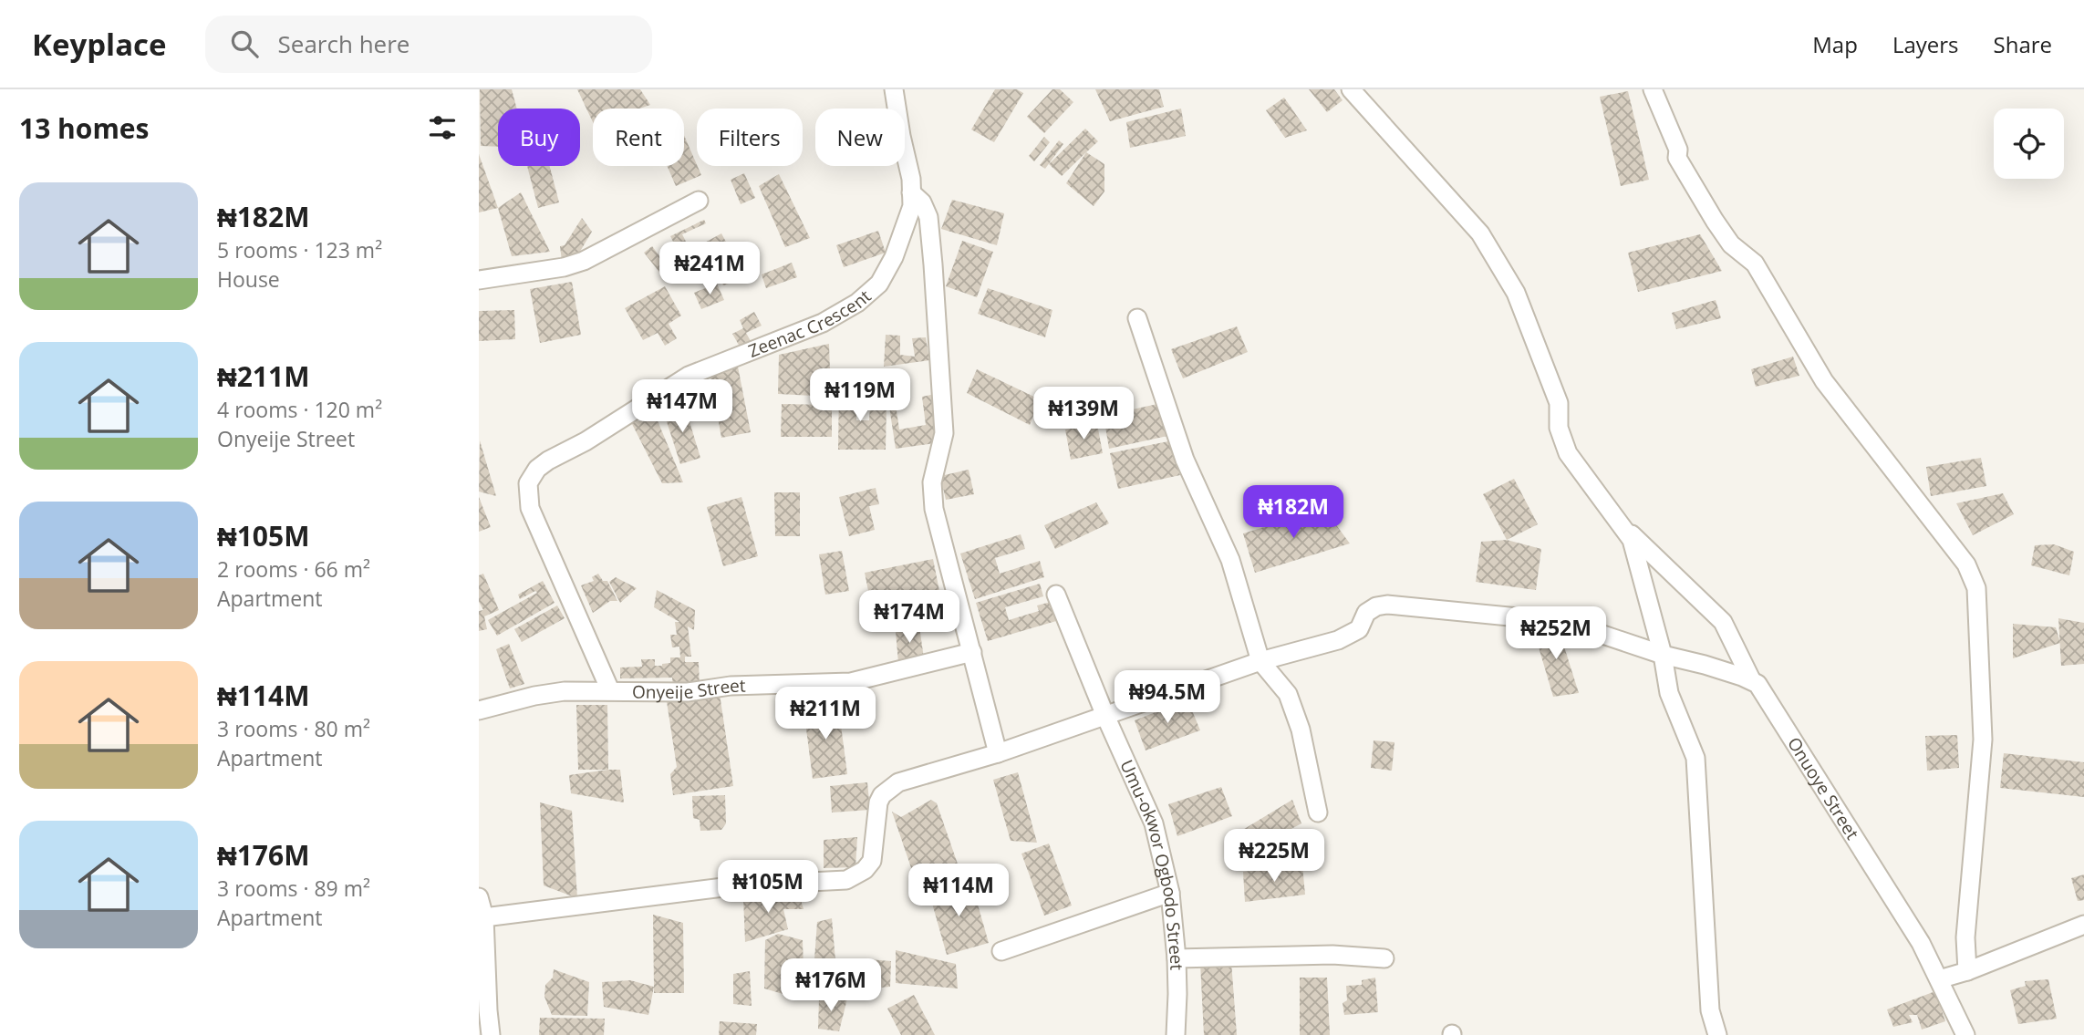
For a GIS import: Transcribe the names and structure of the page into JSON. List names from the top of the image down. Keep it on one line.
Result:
{"streets":{"street":["Zeenac Crescent","Onyeije Street","Onuoye Street","Umu-okwor Ogbodo Street"]},"crossings":[["Zeenac Crescent","Onyeije Street"]],"page":{"header":"Keyplace","search":"Search here","nav":["Map","Layers","Share"],"heading":"13 homes","chip":["Buy","Rent","Filters","New"],"list":[{"name":"₦182M","note":"5 rooms · 123 m² · House"},{"name":"₦211M","note":"4 rooms · 120 m² · Onyeije Street"},{"name":"₦105M","note":"2 rooms · 66 m² · Apartment"},{"name":"₦114M","note":"3 rooms · 80 m² · Apartment"},{"name":"₦176M","note":"3 rooms · 89 m² · Apartment"}],"price":["₦241M","₦119M","₦147M","₦139M","₦182M","₦174M","₦252M","₦94.5M","₦211M","₦225M","₦105M","₦114M","₦176M"]}}
